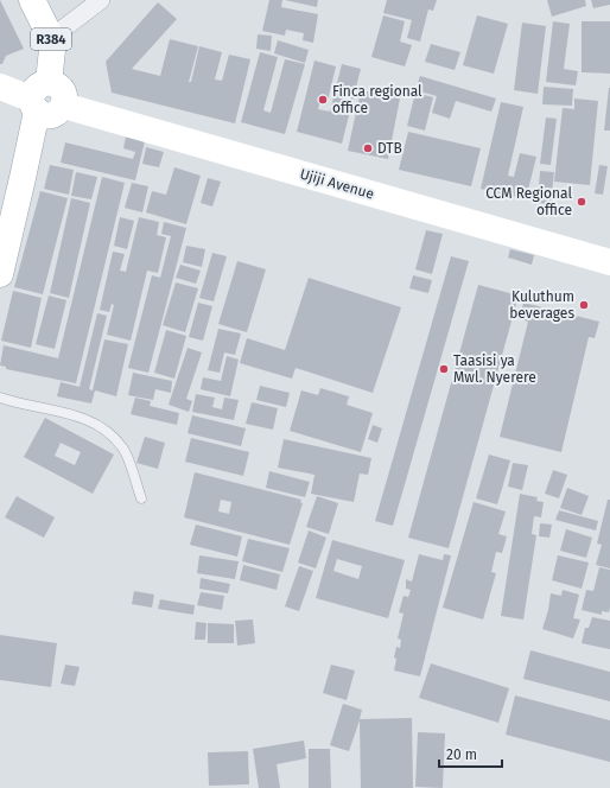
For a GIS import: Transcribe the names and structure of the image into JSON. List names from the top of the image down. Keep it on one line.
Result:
{"streets":{"main road":["R384","Ujiji Avenue"]},"crossings":[["R384","Ujiji Avenue"]],"places":["Finca regional office","DTB","CCM Regional office","Kuluthum beverages","Taasisi ya Mwl. Nyerere"],"scale_bar":"20 m"}
